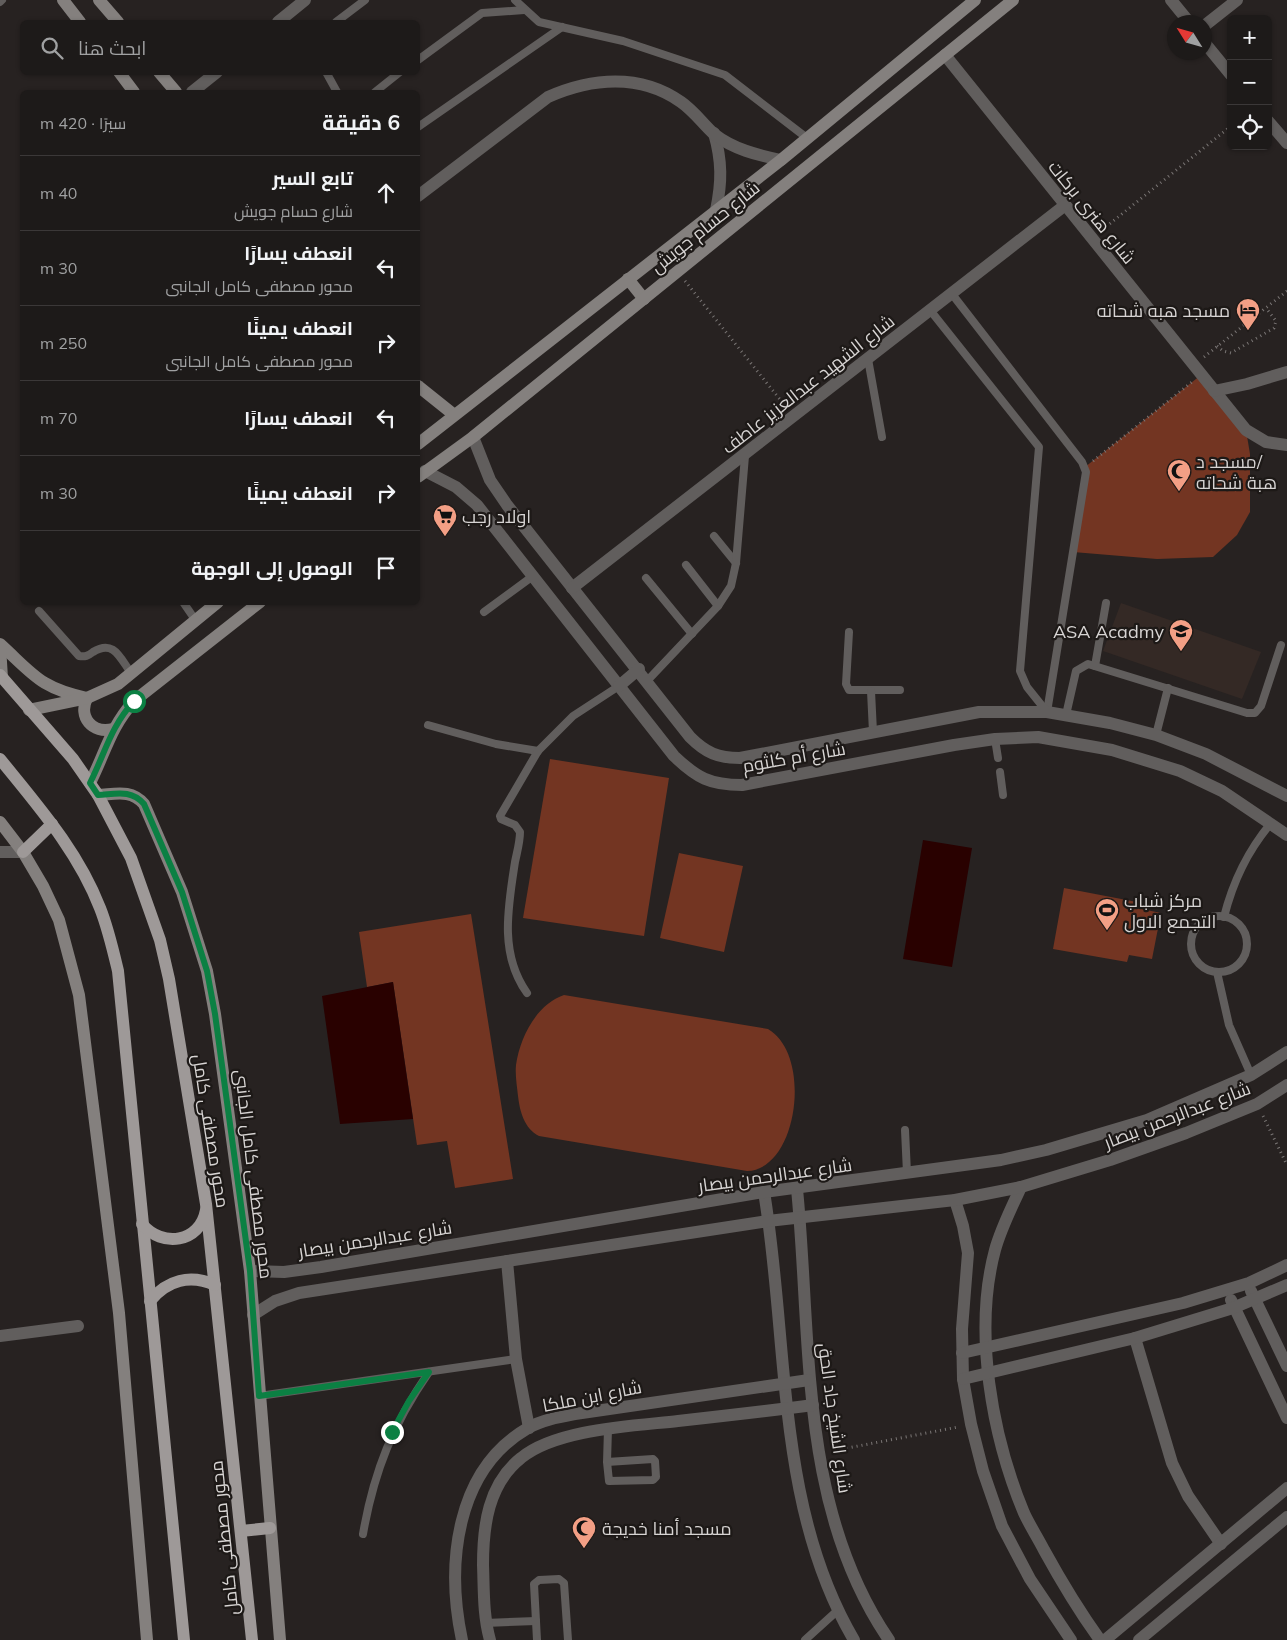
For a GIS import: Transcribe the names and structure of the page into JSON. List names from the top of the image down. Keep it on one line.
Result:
{"streets":{"main road":["محور مصطفى كامل"],"street":["شارع هنرى بركات","شارع حسام جويش","شارع الشهيد عبدالعزيز عاطف","شارع أم كلثوم","شارع عبدالرحمن بيصار","محور مصطفى كامل الجانبى","شارع ابن ملكا","شارع الشيخ جاد الحق"]},"crossings":[["شارع هنرى بركات","شارع حسام جويش"],["شارع هنرى بركات","شارع الشهيد عبدالعزيز عاطف"],["شارع حسام جويش","شارع أم كلثوم"],["شارع الشهيد عبدالعزيز عاطف","شارع أم كلثوم"],["شارع عبدالرحمن بيصار","محور مصطفى كامل الجانبى"],["شارع عبدالرحمن بيصار","شارع الشيخ جاد الحق"],["محور مصطفى كامل","محور مصطفى كامل الجانبى"],["شارع ابن ملكا","شارع الشيخ جاد الحق"]],"places":{"hotel":["مسجد هبه شحاته"],"mosque":["مسجد د/ هبة شحاته","مسجد أمنا خديجة"],"supermarket":["اولاد رجب"],"school or university":["ASA Acadmy"],"sports":["مركز شباب التجمع الاول"]},"north":"top left","page":{"map_buttons":["+","−"],"search":"ابحث هنا","heading":["6 دقيقة","سيرًا · 420 m"],"list":[["تابع السير","شارع حسام جويش","40 m"],["انعطف يسارًا","محور مصطفى كامل الجانبى","30 m"],["انعطف يمينًا","محور مصطفى كامل الجانبى","250 m"],["انعطف يسارًا","70 m"],["انعطف يمينًا","30 m"],"الوصول إلى الوجهة"]}}
